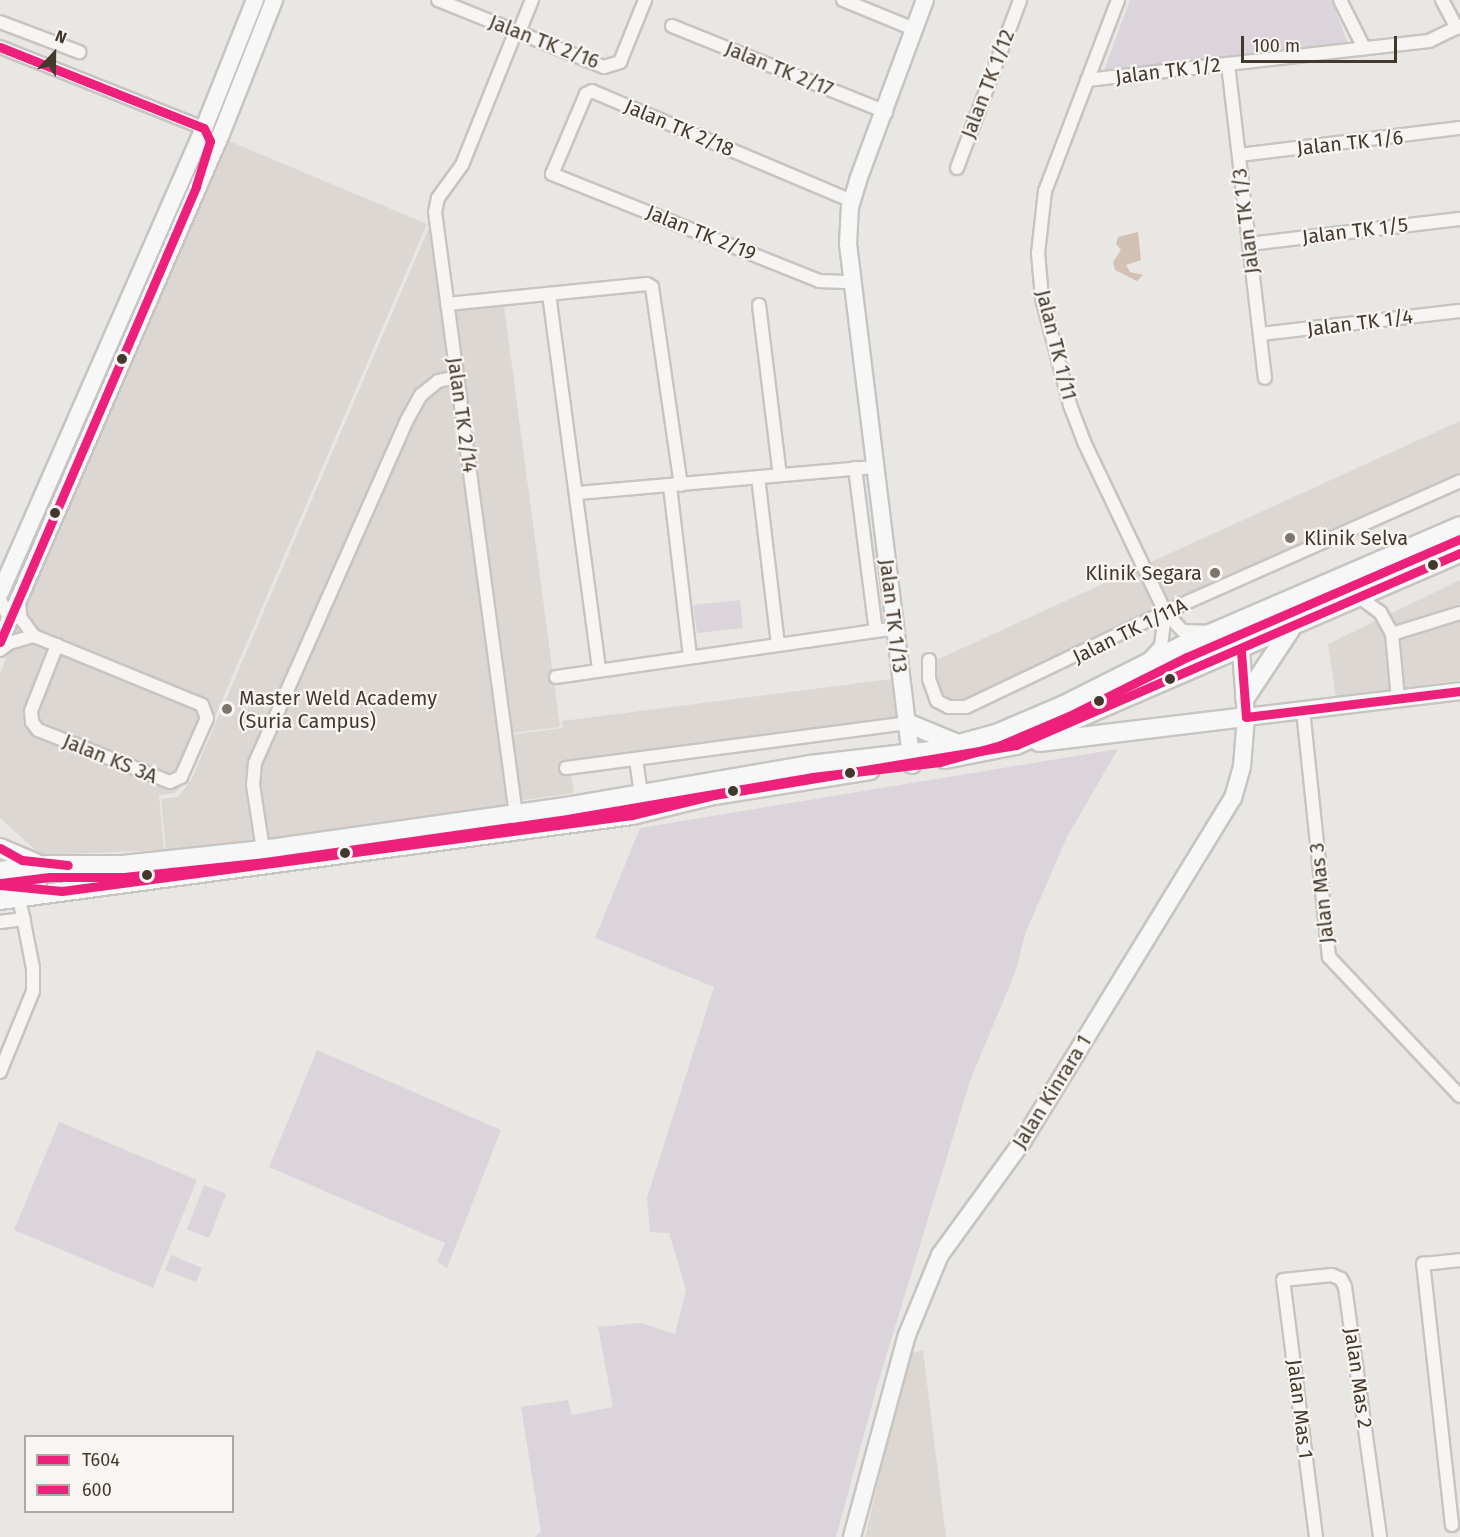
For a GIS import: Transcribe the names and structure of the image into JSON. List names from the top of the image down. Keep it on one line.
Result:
{"streets":{"street":["Jalan TK 2/16","Jalan TK 2/17","Jalan TK 1/2","Jalan TK 1/12","Jalan TK 2/18","Jalan TK 1/6","Jalan TK 1/3","Jalan TK 1/5","Jalan TK 2/19","Jalan TK 1/4","Jalan TK 1/11","Jalan TK 2/14","Jalan TK 1/13","Jalan TK 1/11A","Jalan KS 3A","Jalan Mas 3","Jalan Kinrara 1","Jalan Mas 2","Jalan Mas 1"]},"crossings":[["Jalan TK 2/16","Jalan TK 2/14"],["Jalan TK 2/17","Jalan TK 1/13"],["Jalan TK 1/2","Jalan TK 1/3"],["Jalan TK 1/2","Jalan TK 1/11"],["Jalan TK 2/18","Jalan TK 2/19"],["Jalan TK 2/18","Jalan TK 1/13"],["Jalan TK 1/6","Jalan TK 1/3"],["Jalan TK 1/3","Jalan TK 1/5"],["Jalan TK 1/3","Jalan TK 1/4"],["Jalan TK 2/19","Jalan TK 1/13"],["Jalan TK 1/11","Jalan TK 1/11A"],["Jalan Mas 2","Jalan Mas 1"]],"places":["Klinik Selva","Klinik Segara","Master Weld Academy (Suria Campus)"],"lines":["transit line T604","transit line 600"],"legend":["T604","600"],"scale_bar":"100 m","north":"top"}
